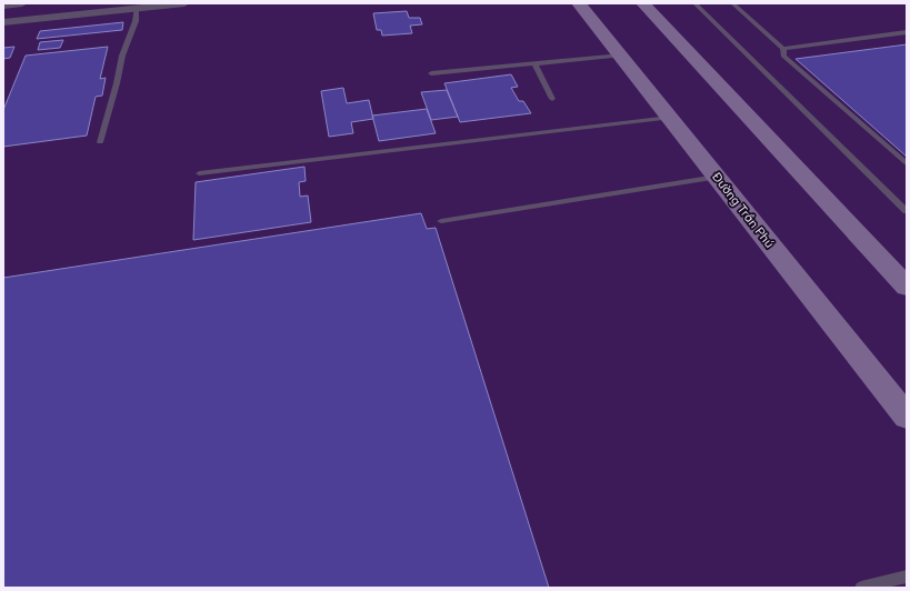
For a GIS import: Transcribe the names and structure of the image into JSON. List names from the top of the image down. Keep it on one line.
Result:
{"streets":{"main road":["Đường Trần Phú"]}}
